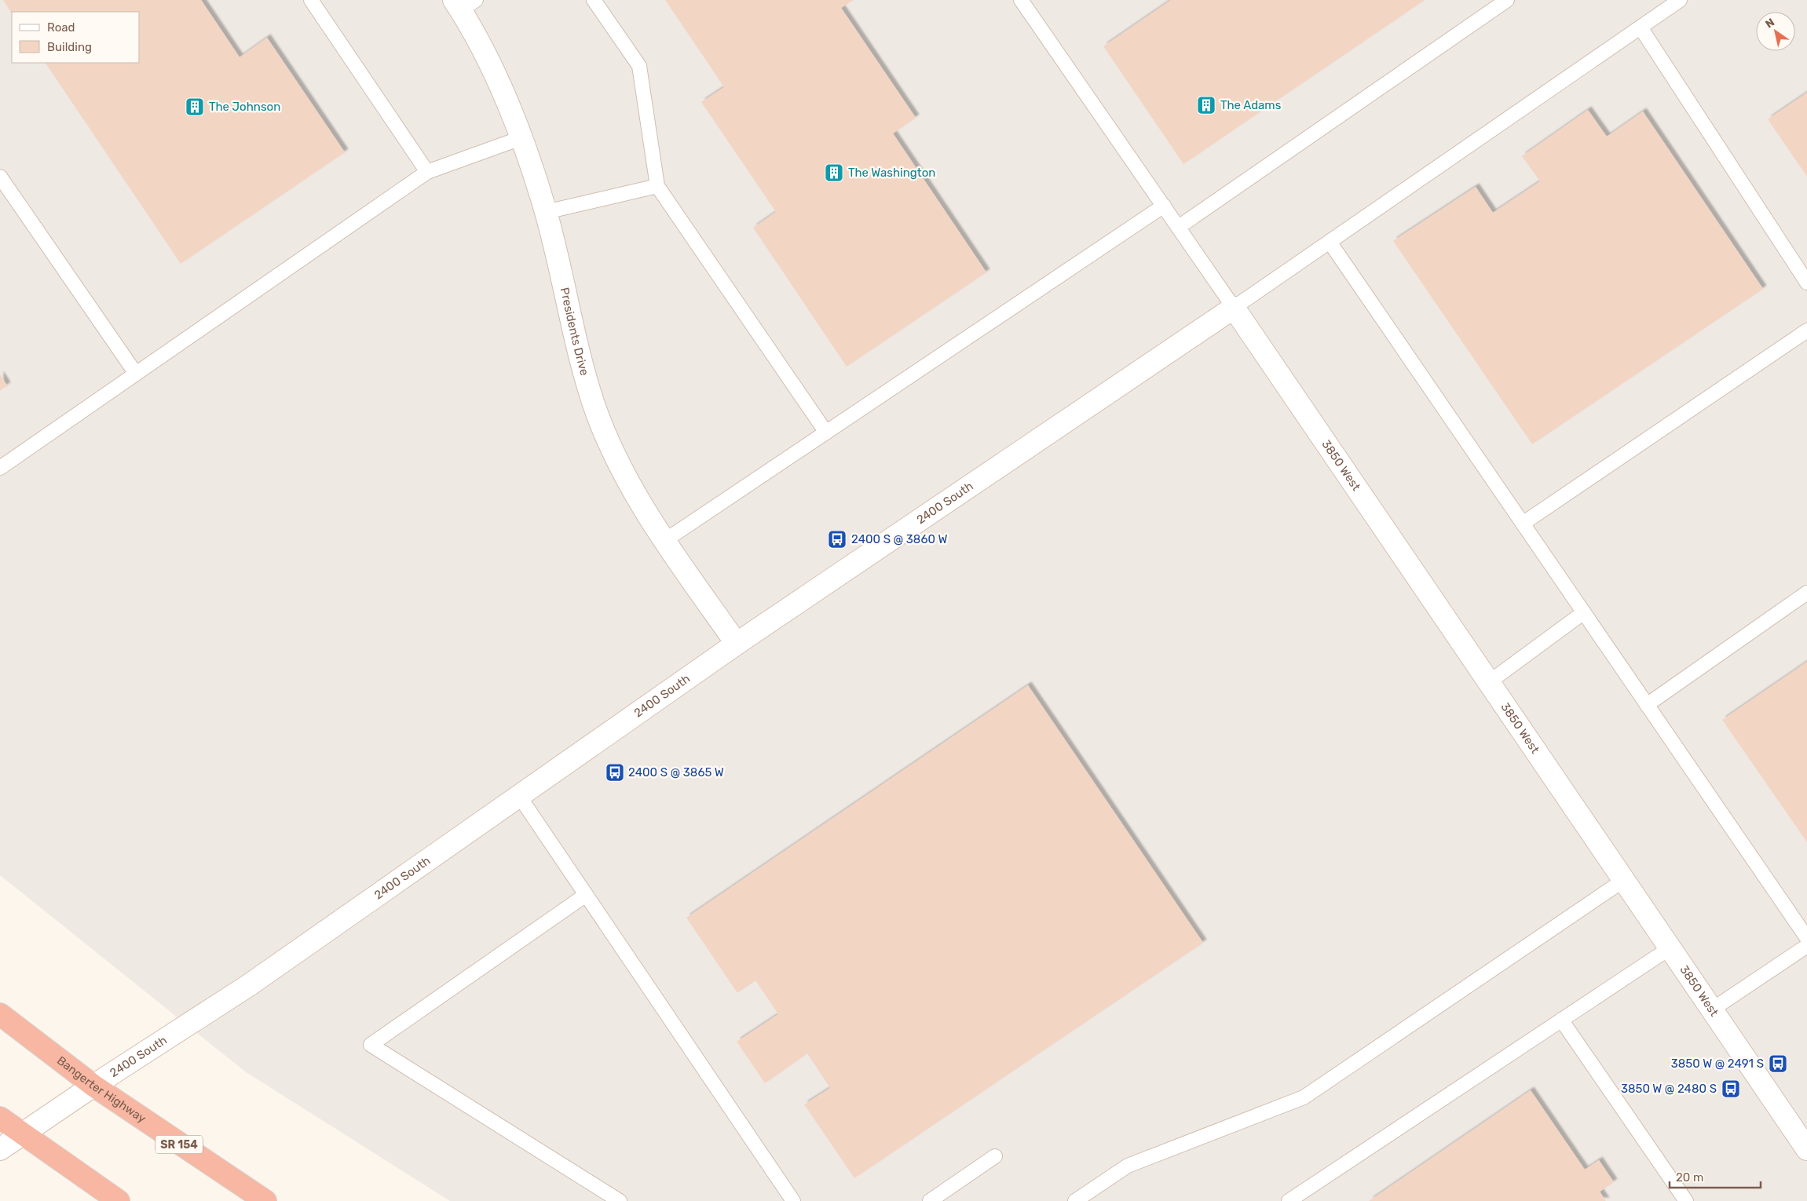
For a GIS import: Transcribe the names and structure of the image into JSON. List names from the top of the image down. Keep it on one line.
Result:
{"streets":{"highway":["Bangerter Highway","SR 154"],"street":["Presidents Drive","3850 West","2400 South"]},"crossings":[["Presidents Drive","2400 South"],["3850 West","2400 South"],["2400 South","Bangerter Highway"]],"places":{"building":["The Adams","The Johnson","The Washington"],"bus stop":["2400 S @ 3860 W","2400 S @ 3865 W","3850 W @ 2491 S","3850 W @ 2480 S"]},"legend":["Road","Building"],"scale_bar":"20 m","north":"top left"}
